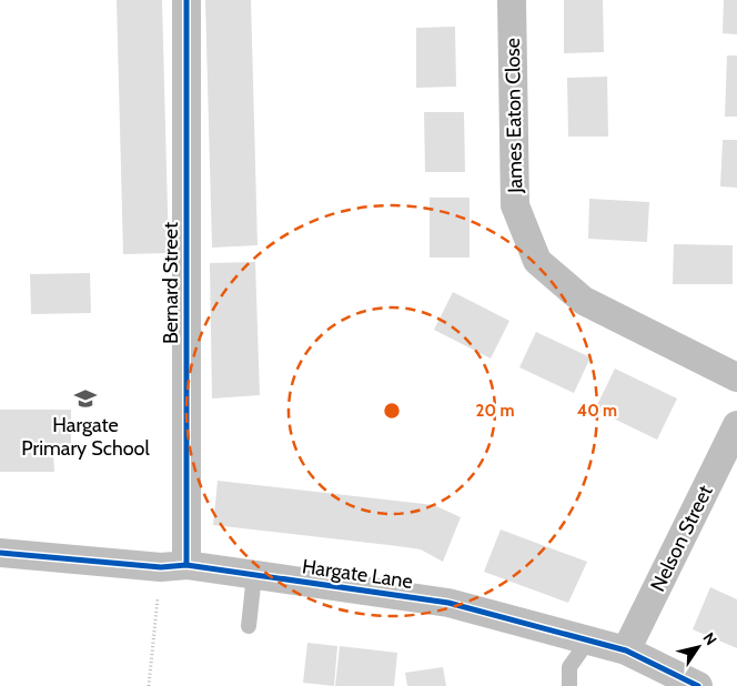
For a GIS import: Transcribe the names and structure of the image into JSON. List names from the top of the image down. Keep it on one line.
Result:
{"streets":{"street":["James Eaton Close","Bernard Street","Nelson Street","Hargate Lane"]},"crossings":[["Bernard Street","Hargate Lane"],["Nelson Street","Hargate Lane"]],"places":{"school or university":["Hargate Primary School"]},"north":"top right","rings":["20 m","40 m"]}
